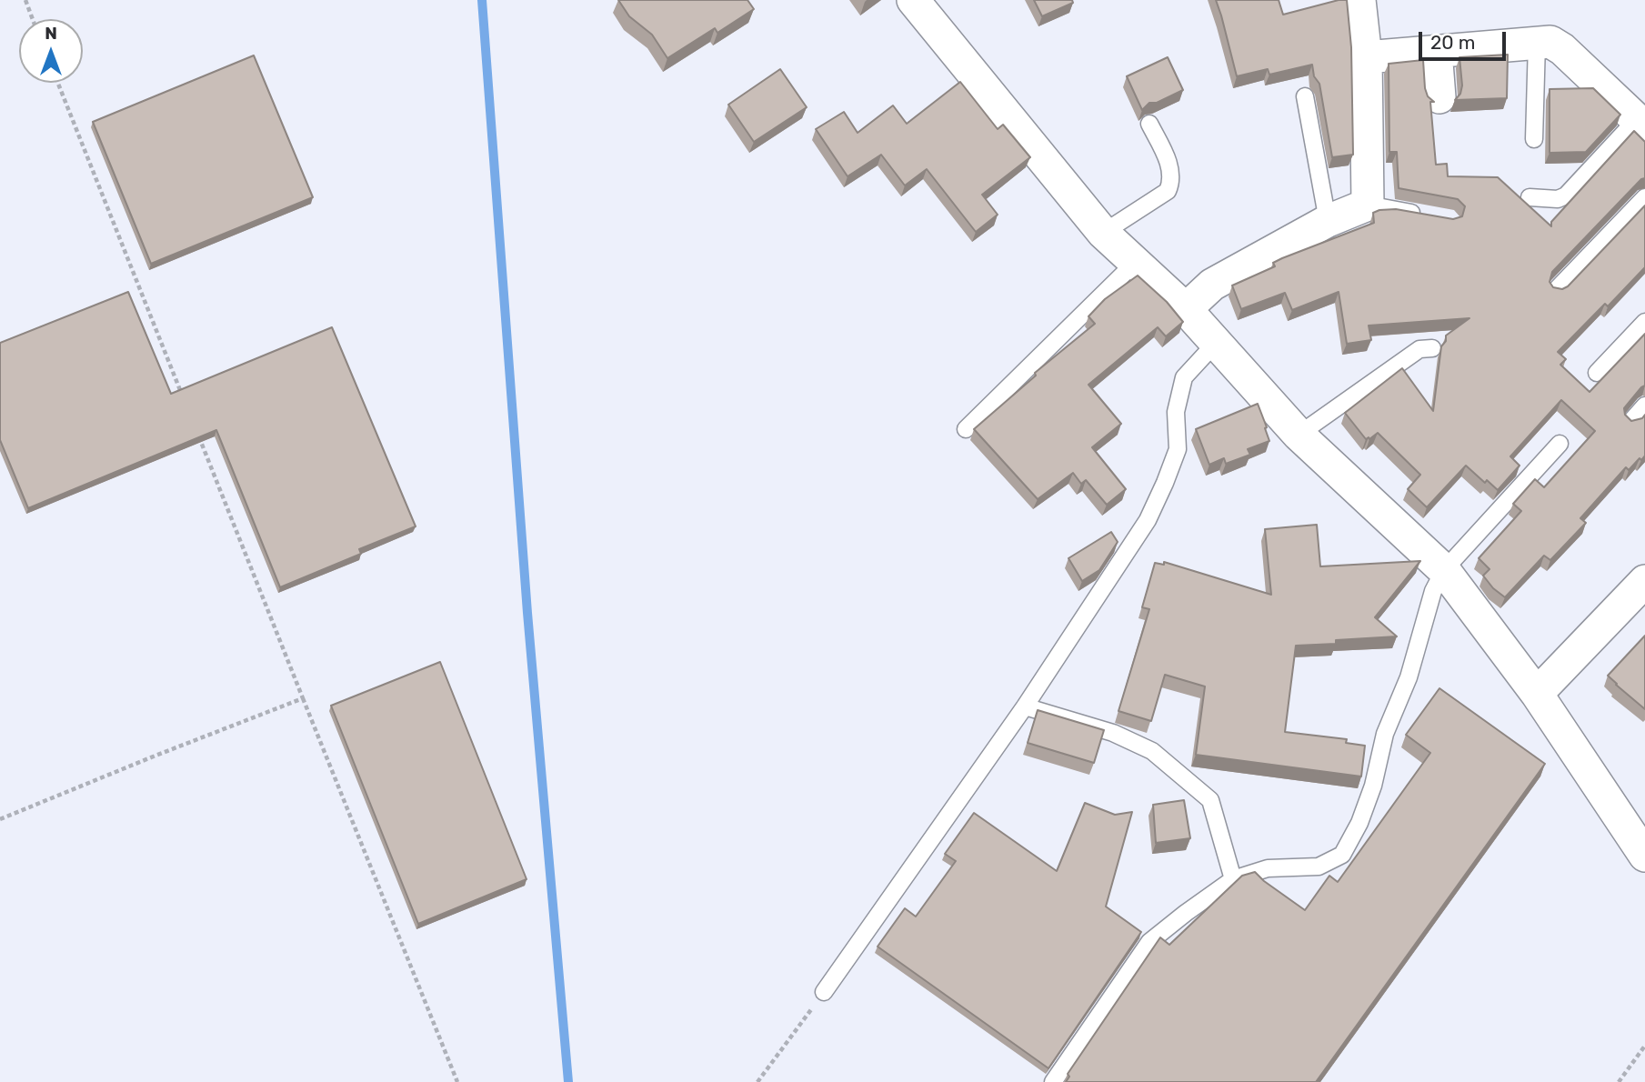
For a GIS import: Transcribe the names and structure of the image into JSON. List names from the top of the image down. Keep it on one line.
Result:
{"scale_bar":"20 m","north":"top"}
